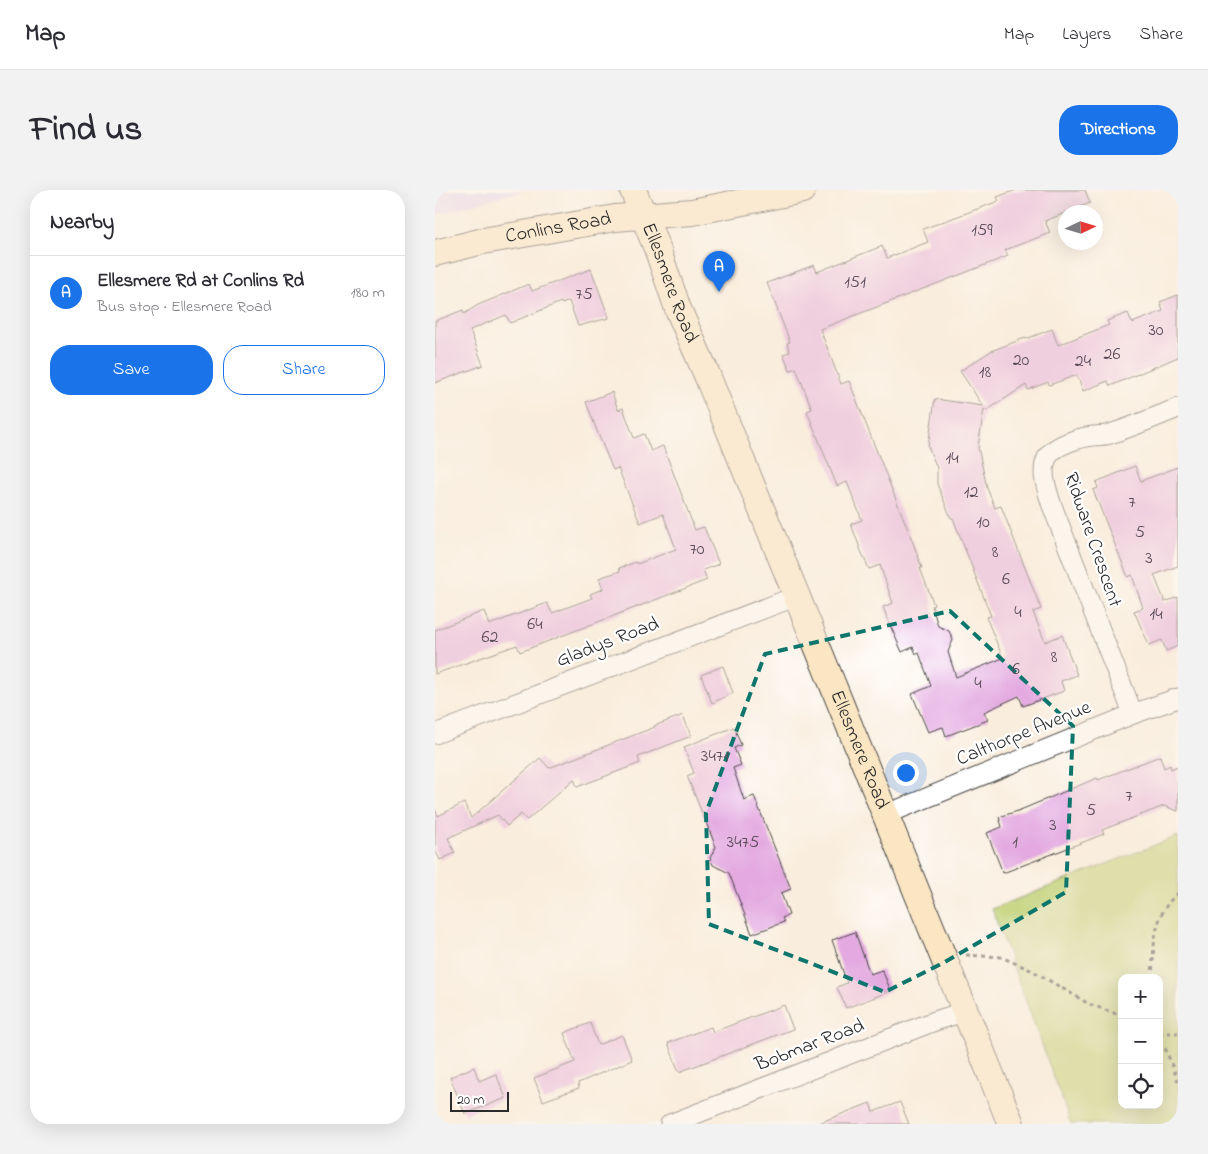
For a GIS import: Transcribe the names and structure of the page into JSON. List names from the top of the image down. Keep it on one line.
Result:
{"streets":{"main road":["Conlins Road","Ellesmere Road"],"street":["Ridware Crescent","Gladys Road","Calthorpe Avenue","Bobmar Road"]},"crossings":[["Conlins Road","Ellesmere Road"],["Ellesmere Road","Gladys Road"],["Ellesmere Road","Calthorpe Avenue"],["Ellesmere Road","Bobmar Road"],["Ridware Crescent","Calthorpe Avenue"]],"house_numbers":["159","151","75","30","26","20","24","18","14","12","7","10","5","70","8","3","6","4","14","64","62","8","6","4","3471","7","5","3","3475","1"],"scale_bar":"20 m","north":"right","page":{"header":"Map","nav":["Map","Layers","Share"],"title":"Find us","buttons":["Directions",["Save","Share"]],"heading":"Nearby","pins":"A","list":[{"mark":"A","name":"Ellesmere Rd at Conlins Rd","note":"Bus stop · Ellesmere Road","value":"180 m"}],"map_buttons":["+","−"],"scale":"20 m"}}
